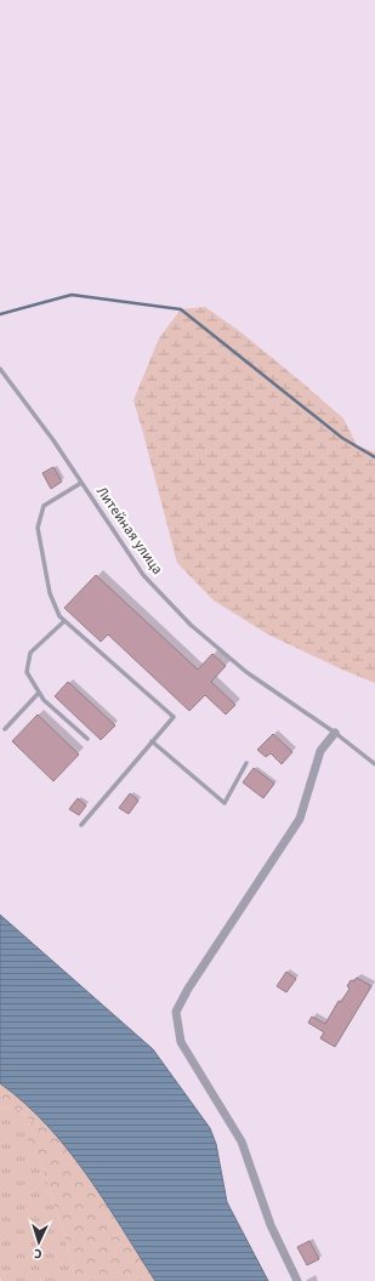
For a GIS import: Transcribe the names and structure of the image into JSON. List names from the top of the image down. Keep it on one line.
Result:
{"streets":{"lane":["Литейная улица"]},"north":"bottom"}
